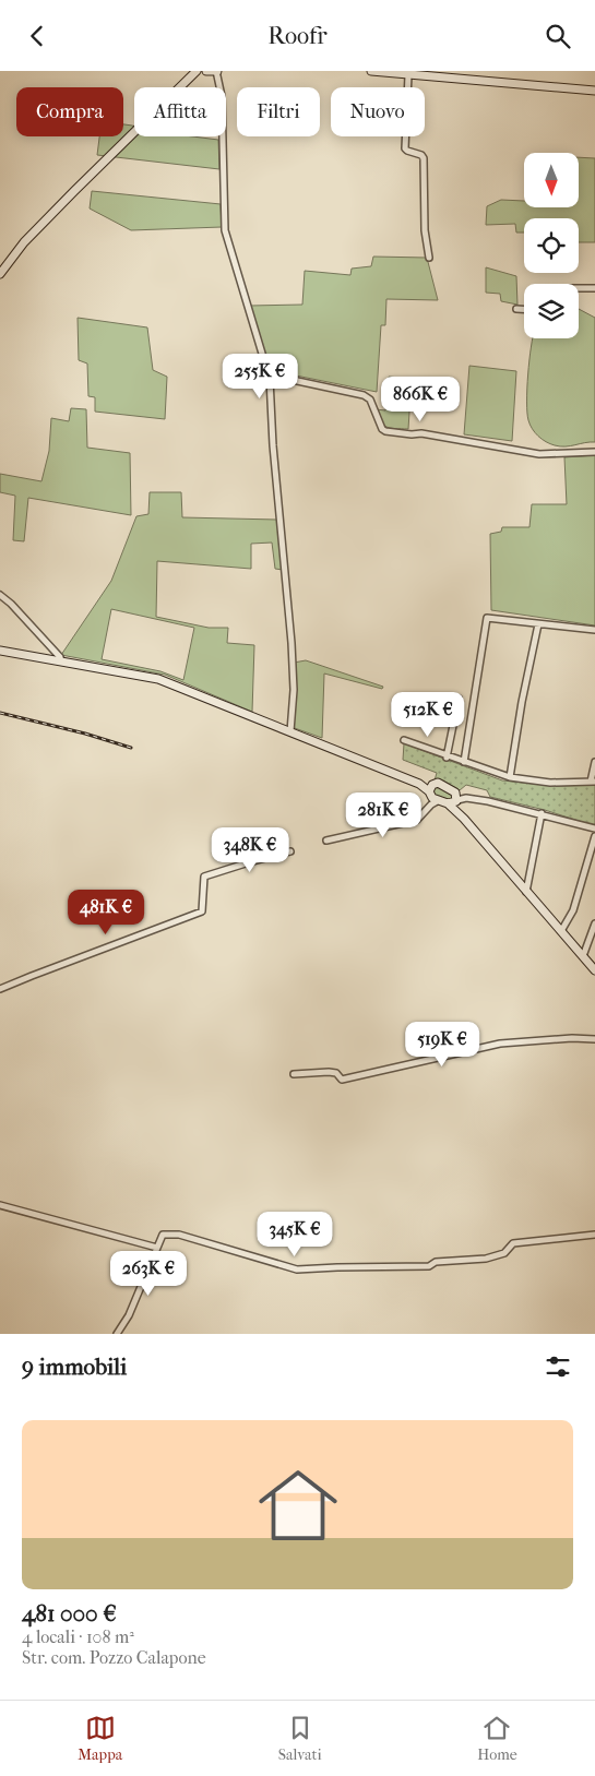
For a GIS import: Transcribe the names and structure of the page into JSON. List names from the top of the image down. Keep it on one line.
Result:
{"north":"bottom","page":{"header":"Roofr","chip":["Compra","Affitta","Filtri","Nuovo"],"price":["255K €","866K €","512K €","281K €","348K €","481K €","519K €","345K €","263K €"],"heading":"9 immobili","list":[{"name":"481 000 €","note":"4 locali · 108 m² · Str. com. Pozzo Calapone"}],"tabs":["Mappa","Salvati","Home"]}}
